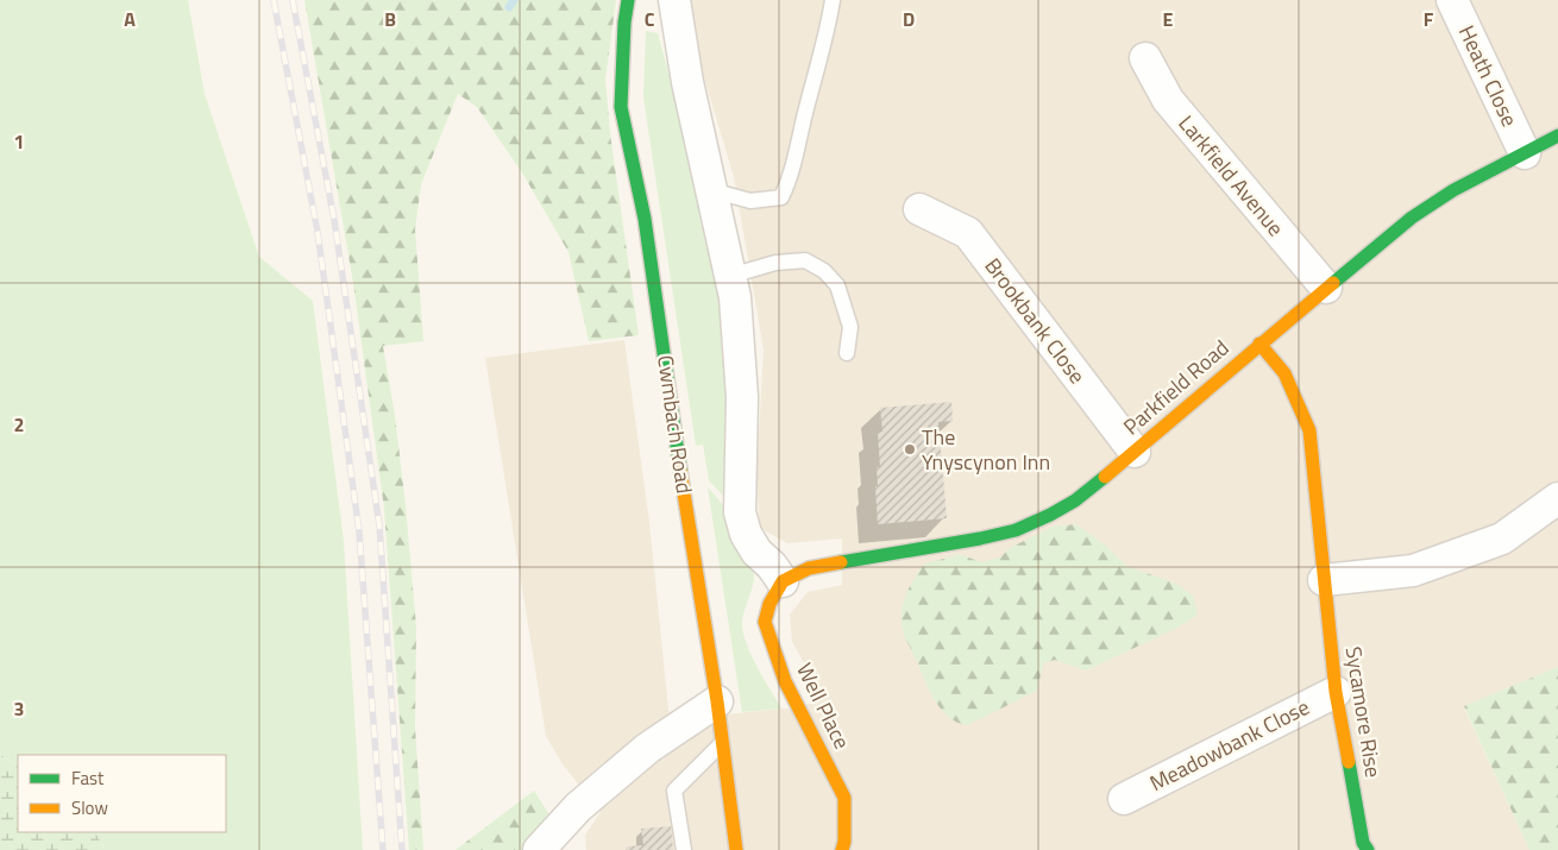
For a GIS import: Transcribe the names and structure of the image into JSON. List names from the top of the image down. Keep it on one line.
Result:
{"streets":{"street":["Heath Close","Larkfield Avenue","Brookbank Close","Parkfield Road","Cwmbach Road","Well Place","Sycamore Rise","Meadowbank Close"]},"crossings":[["Heath Close","Parkfield Road"],["Larkfield Avenue","Parkfield Road"],["Brookbank Close","Parkfield Road"],["Parkfield Road","Well Place"],["Parkfield Road","Sycamore Rise"],["Sycamore Rise","Meadowbank Close"]],"places":["The Ynyscynon Inn"],"legend":["Fast","Slow"],"grid":{"columns":["A","B","C","D","E","F"],"rows":["1","2","3"]}}
